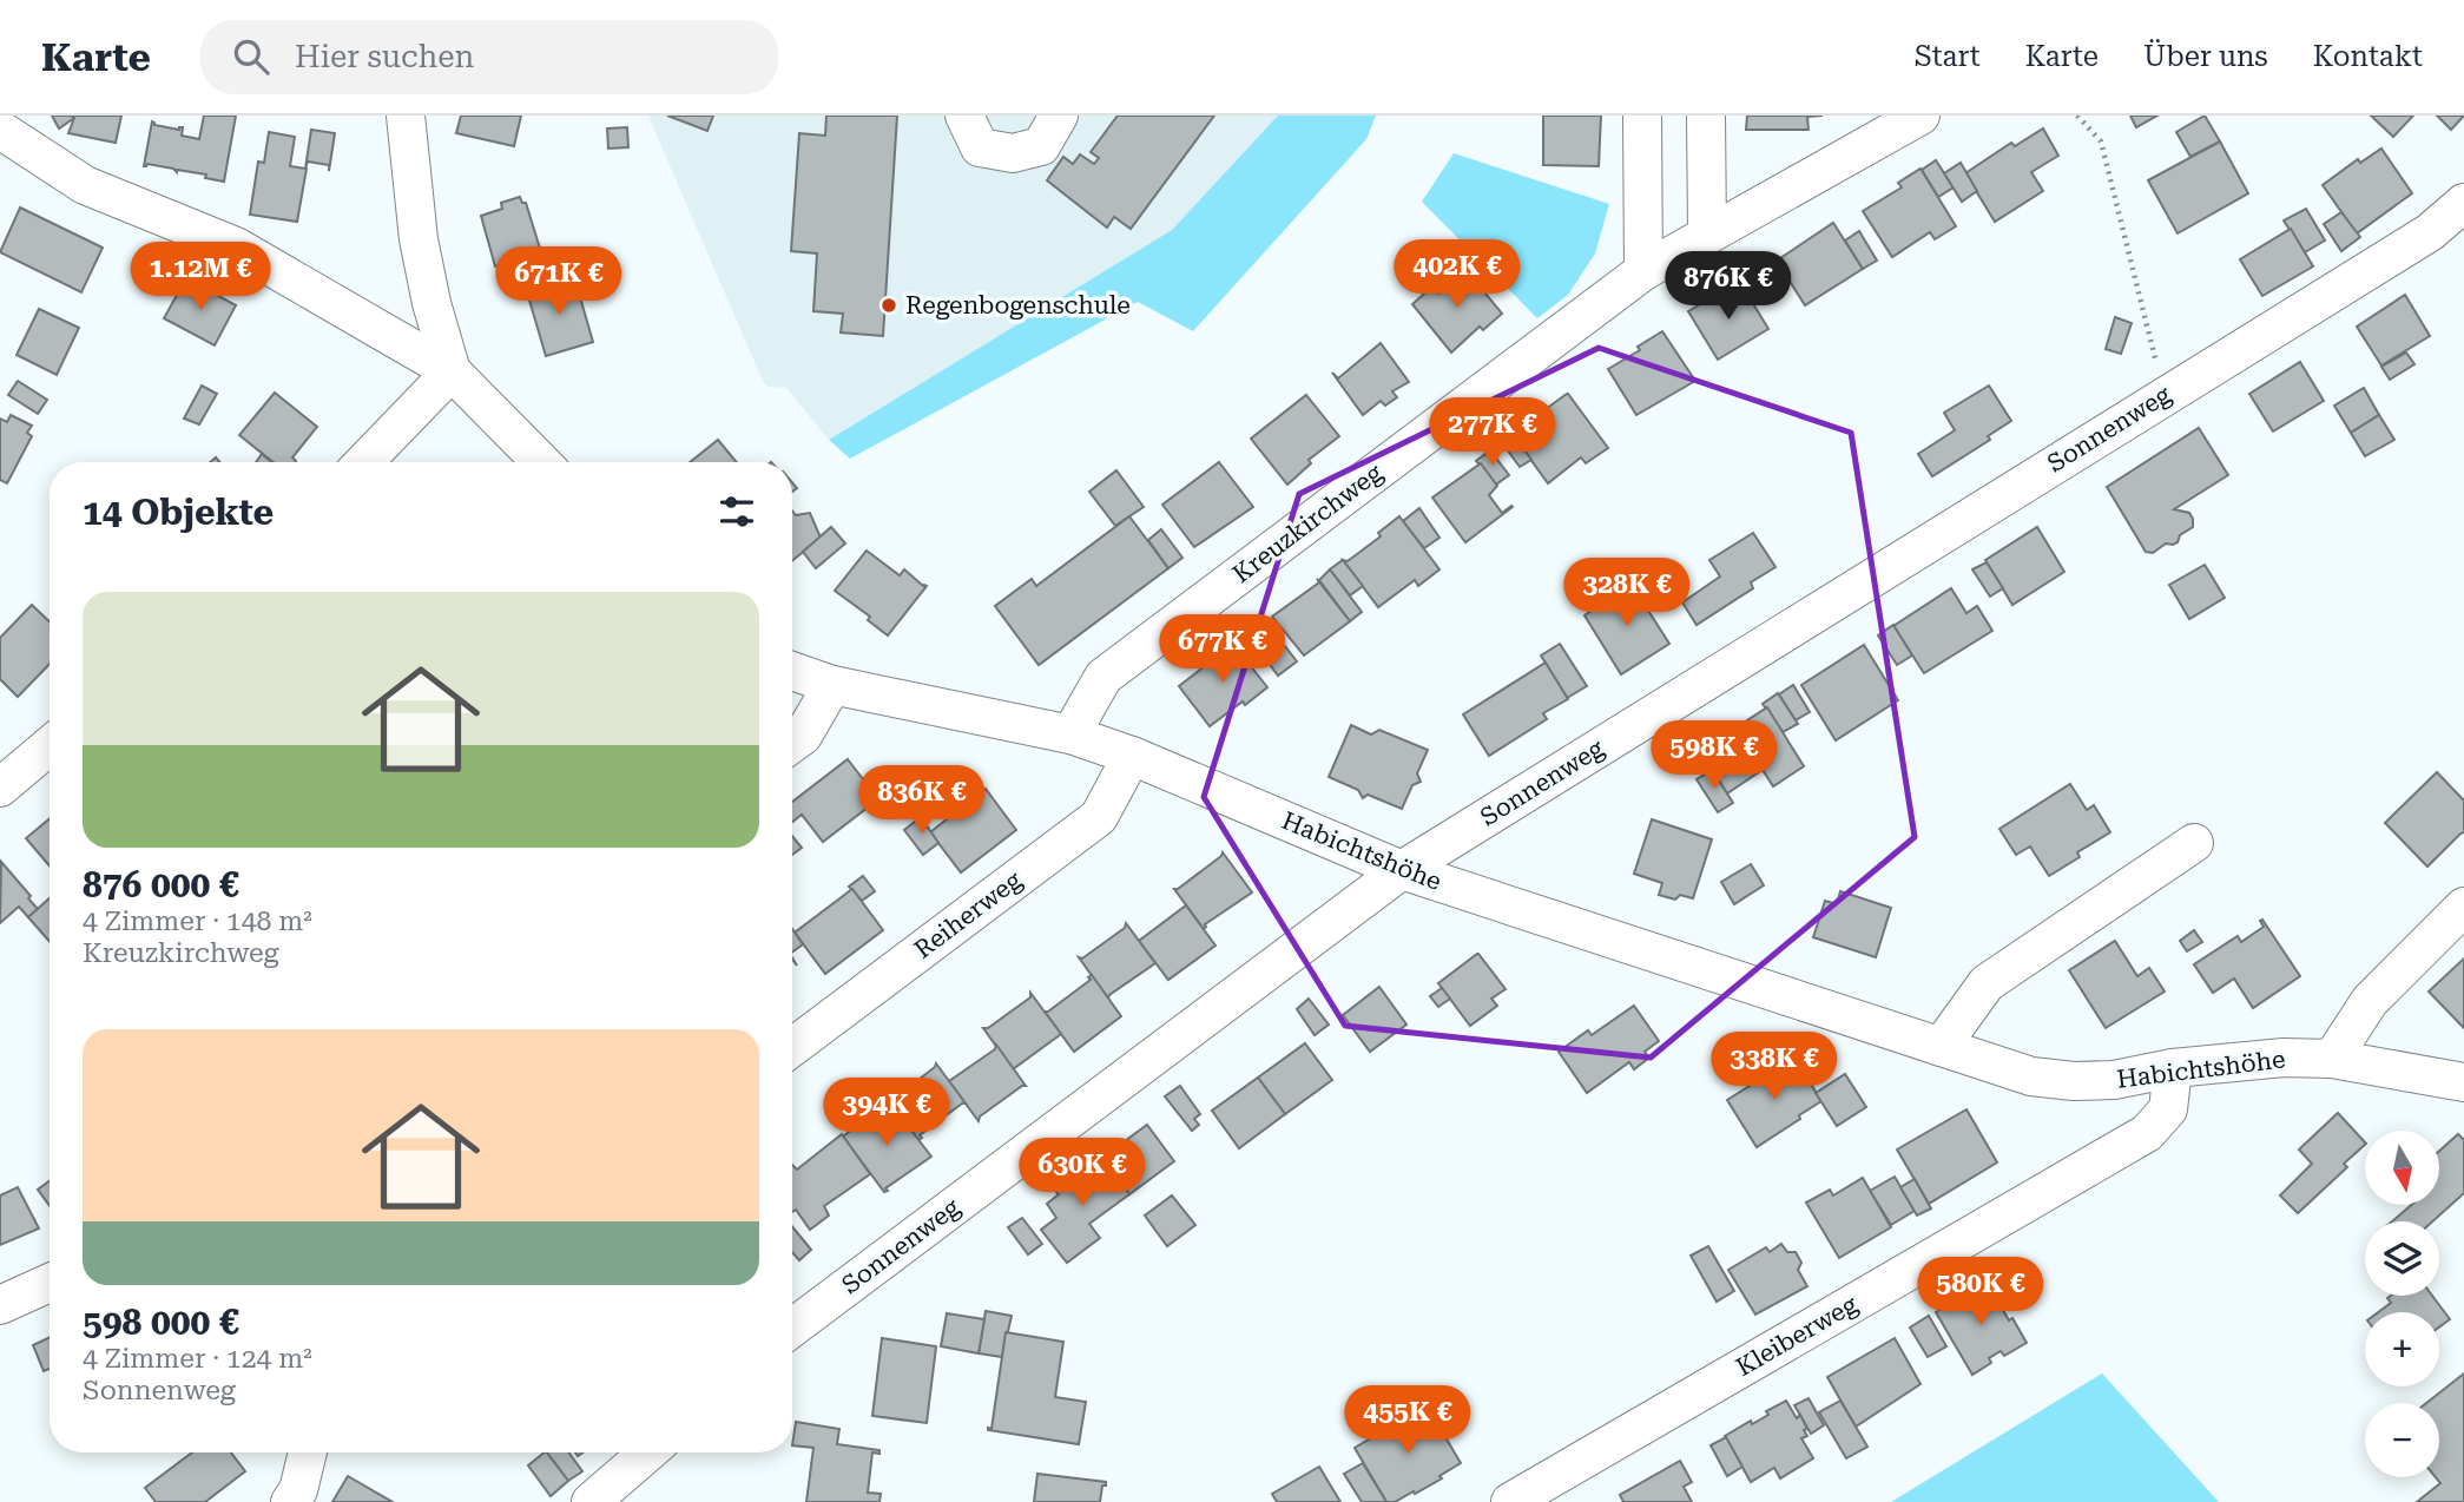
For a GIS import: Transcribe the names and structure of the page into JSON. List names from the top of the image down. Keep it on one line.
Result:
{"streets":{"street":["Sonnenweg","Kreuzkirchweg","Habichtshöhe","Reiherweg","Kleiberweg"]},"crossings":[["Sonnenweg","Habichtshöhe"],["Kreuzkirchweg","Habichtshöhe"],["Habichtshöhe","Reiherweg"],["Habichtshöhe","Kleiberweg"]],"places":["Regenbogenschule"],"north":"bottom","page":{"header":"Karte","search":"Hier suchen","nav":["Start","Karte","Über uns","Kontakt"],"price":["402K €","1.12M €","671K €","876K €","277K €","328K €","677K €","598K €","836K €","338K €","394K €","630K €","580K €","455K €"],"heading":"14 Objekte","list":[{"name":"876 000 €","note":"4 Zimmer · 148 m² · Kreuzkirchweg"},{"name":"598 000 €","note":"4 Zimmer · 124 m² · Sonnenweg"}],"map_buttons":["+","−"]}}
